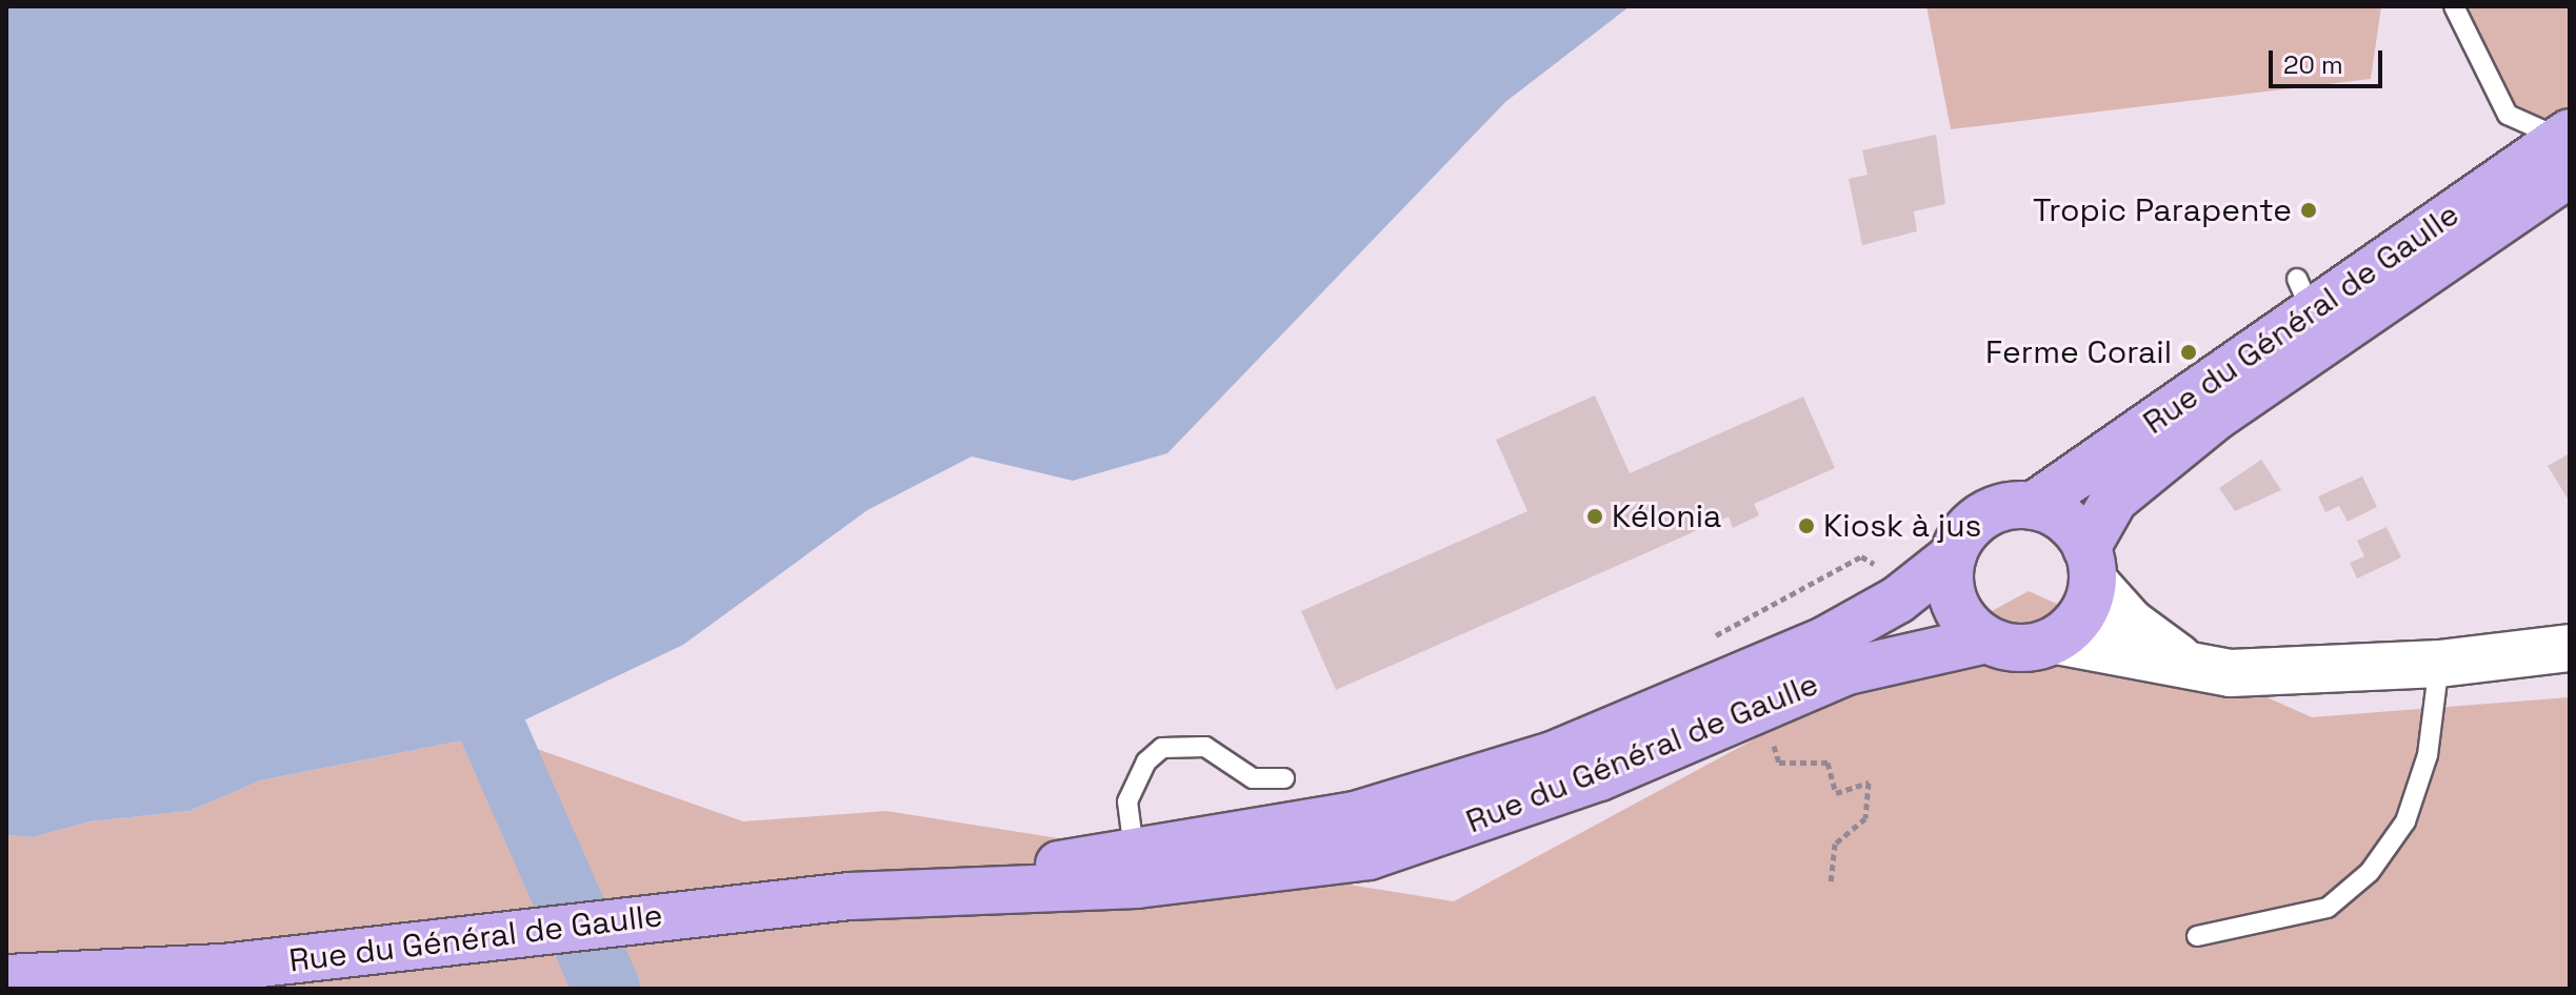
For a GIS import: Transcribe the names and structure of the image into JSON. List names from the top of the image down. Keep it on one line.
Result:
{"streets":{"main road":["Rue du Général de Gaulle"]},"places":["Tropic Parapente","Ferme Corail","Kélonia","Kiosk à jus"],"scale_bar":"20 m"}
